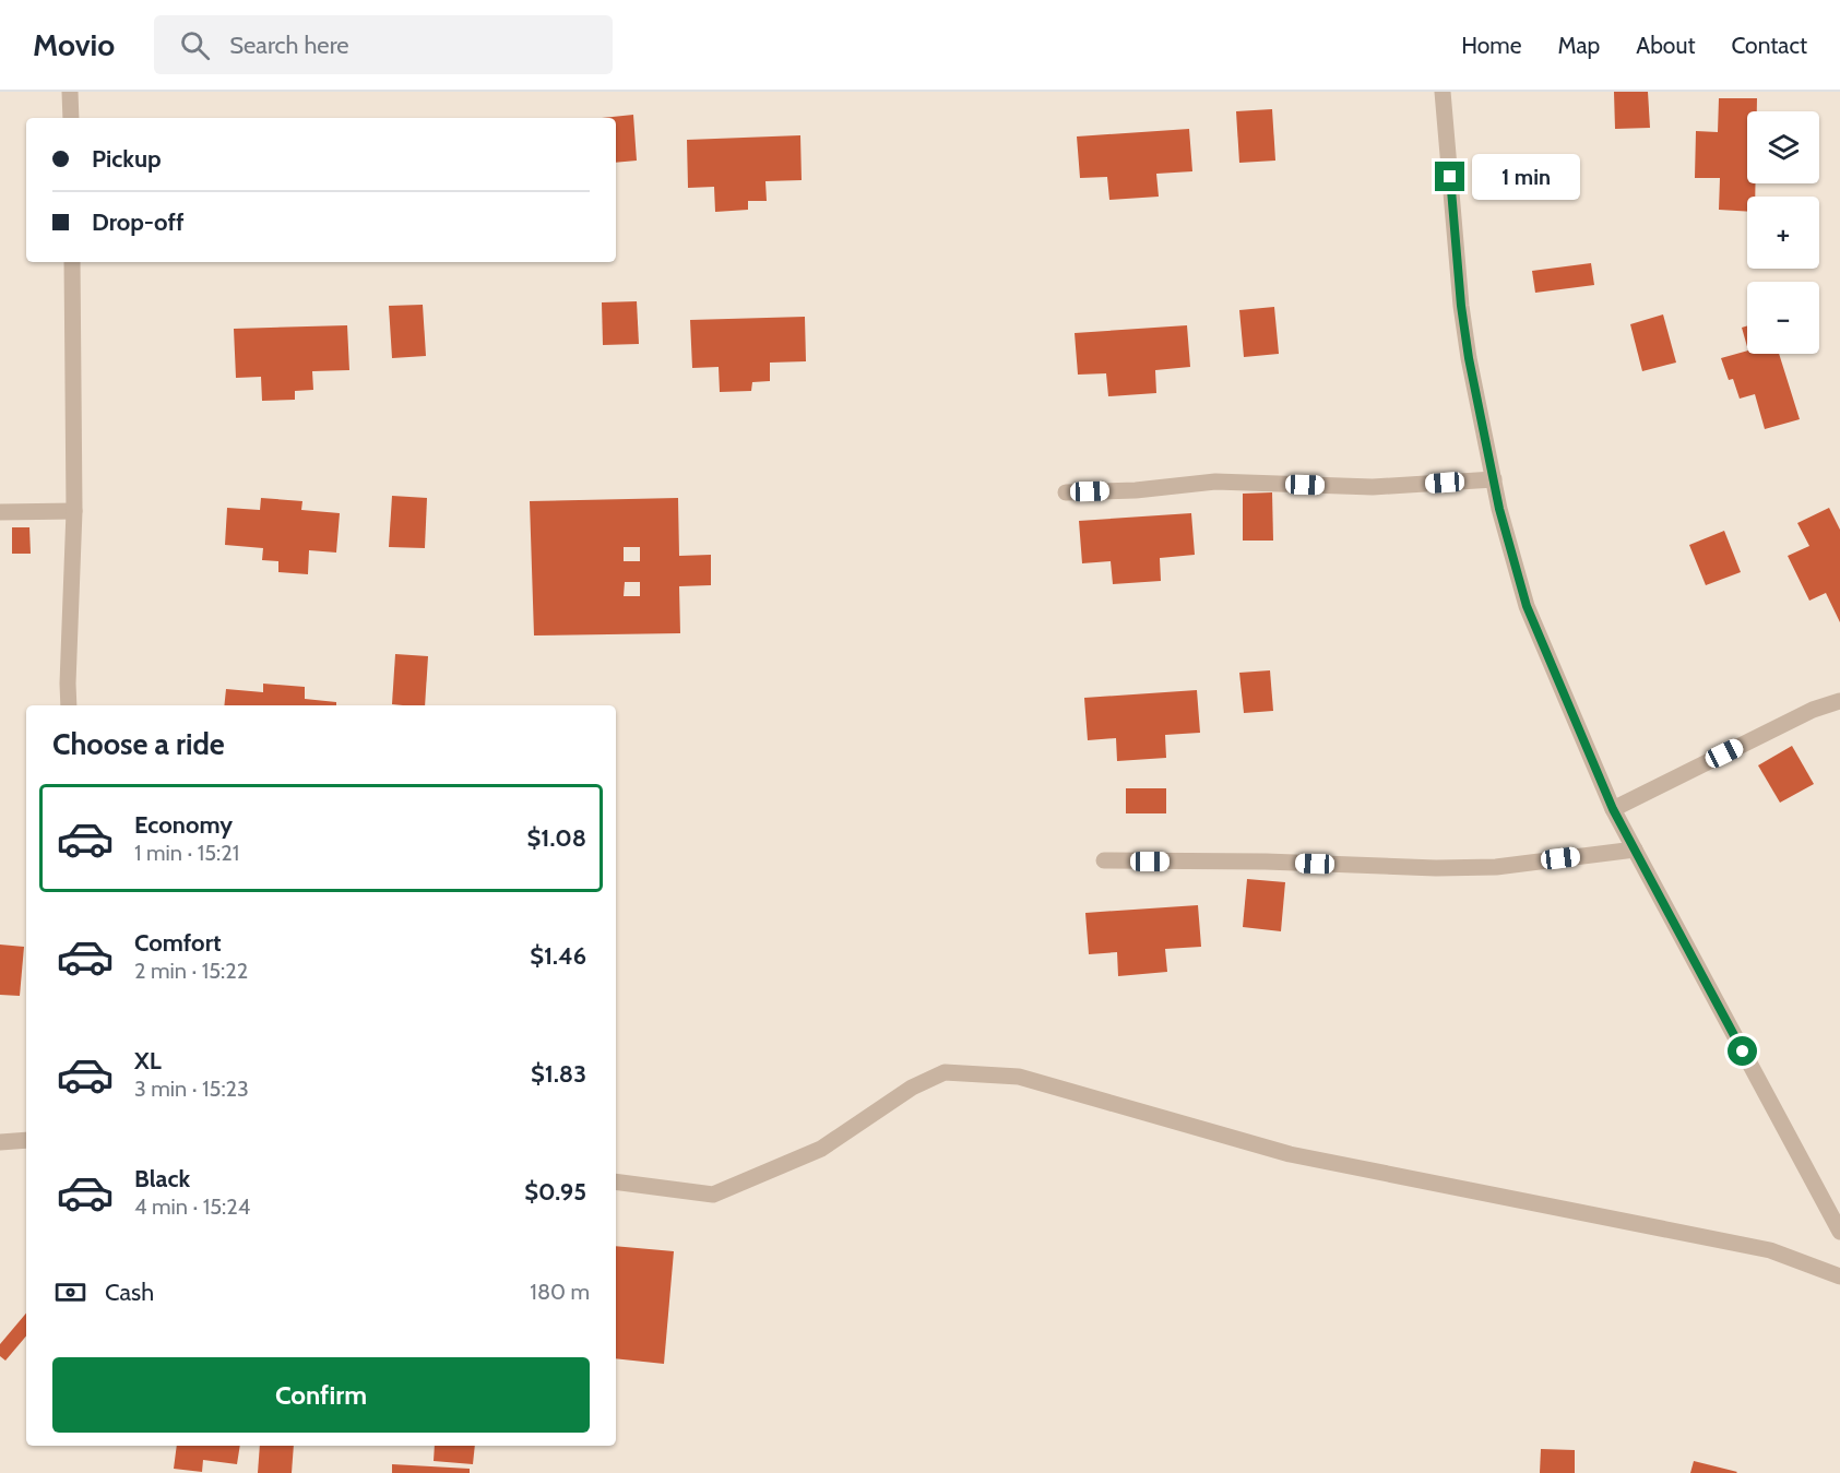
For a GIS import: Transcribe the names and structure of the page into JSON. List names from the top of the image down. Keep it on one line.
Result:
{"page":{"header":"Movio","search":"Search here","nav":["Home","Map","About","Contact"],"map_buttons":["+","−"],"banner":["Pickup","Drop-off"],"bubble":"1 min","heading":"Choose a ride","list":[{"name":"Economy","note":"1 min · 15:21","value":"$1.08"},{"name":"Comfort","note":"2 min · 15:22","value":"$1.46"},{"name":"XL","note":"3 min · 15:23","value":"$1.83"},{"name":"Black","note":"4 min · 15:24","value":"$0.95"}],"pay":["Cash","180 m"],"buttons":"Confirm"}}
